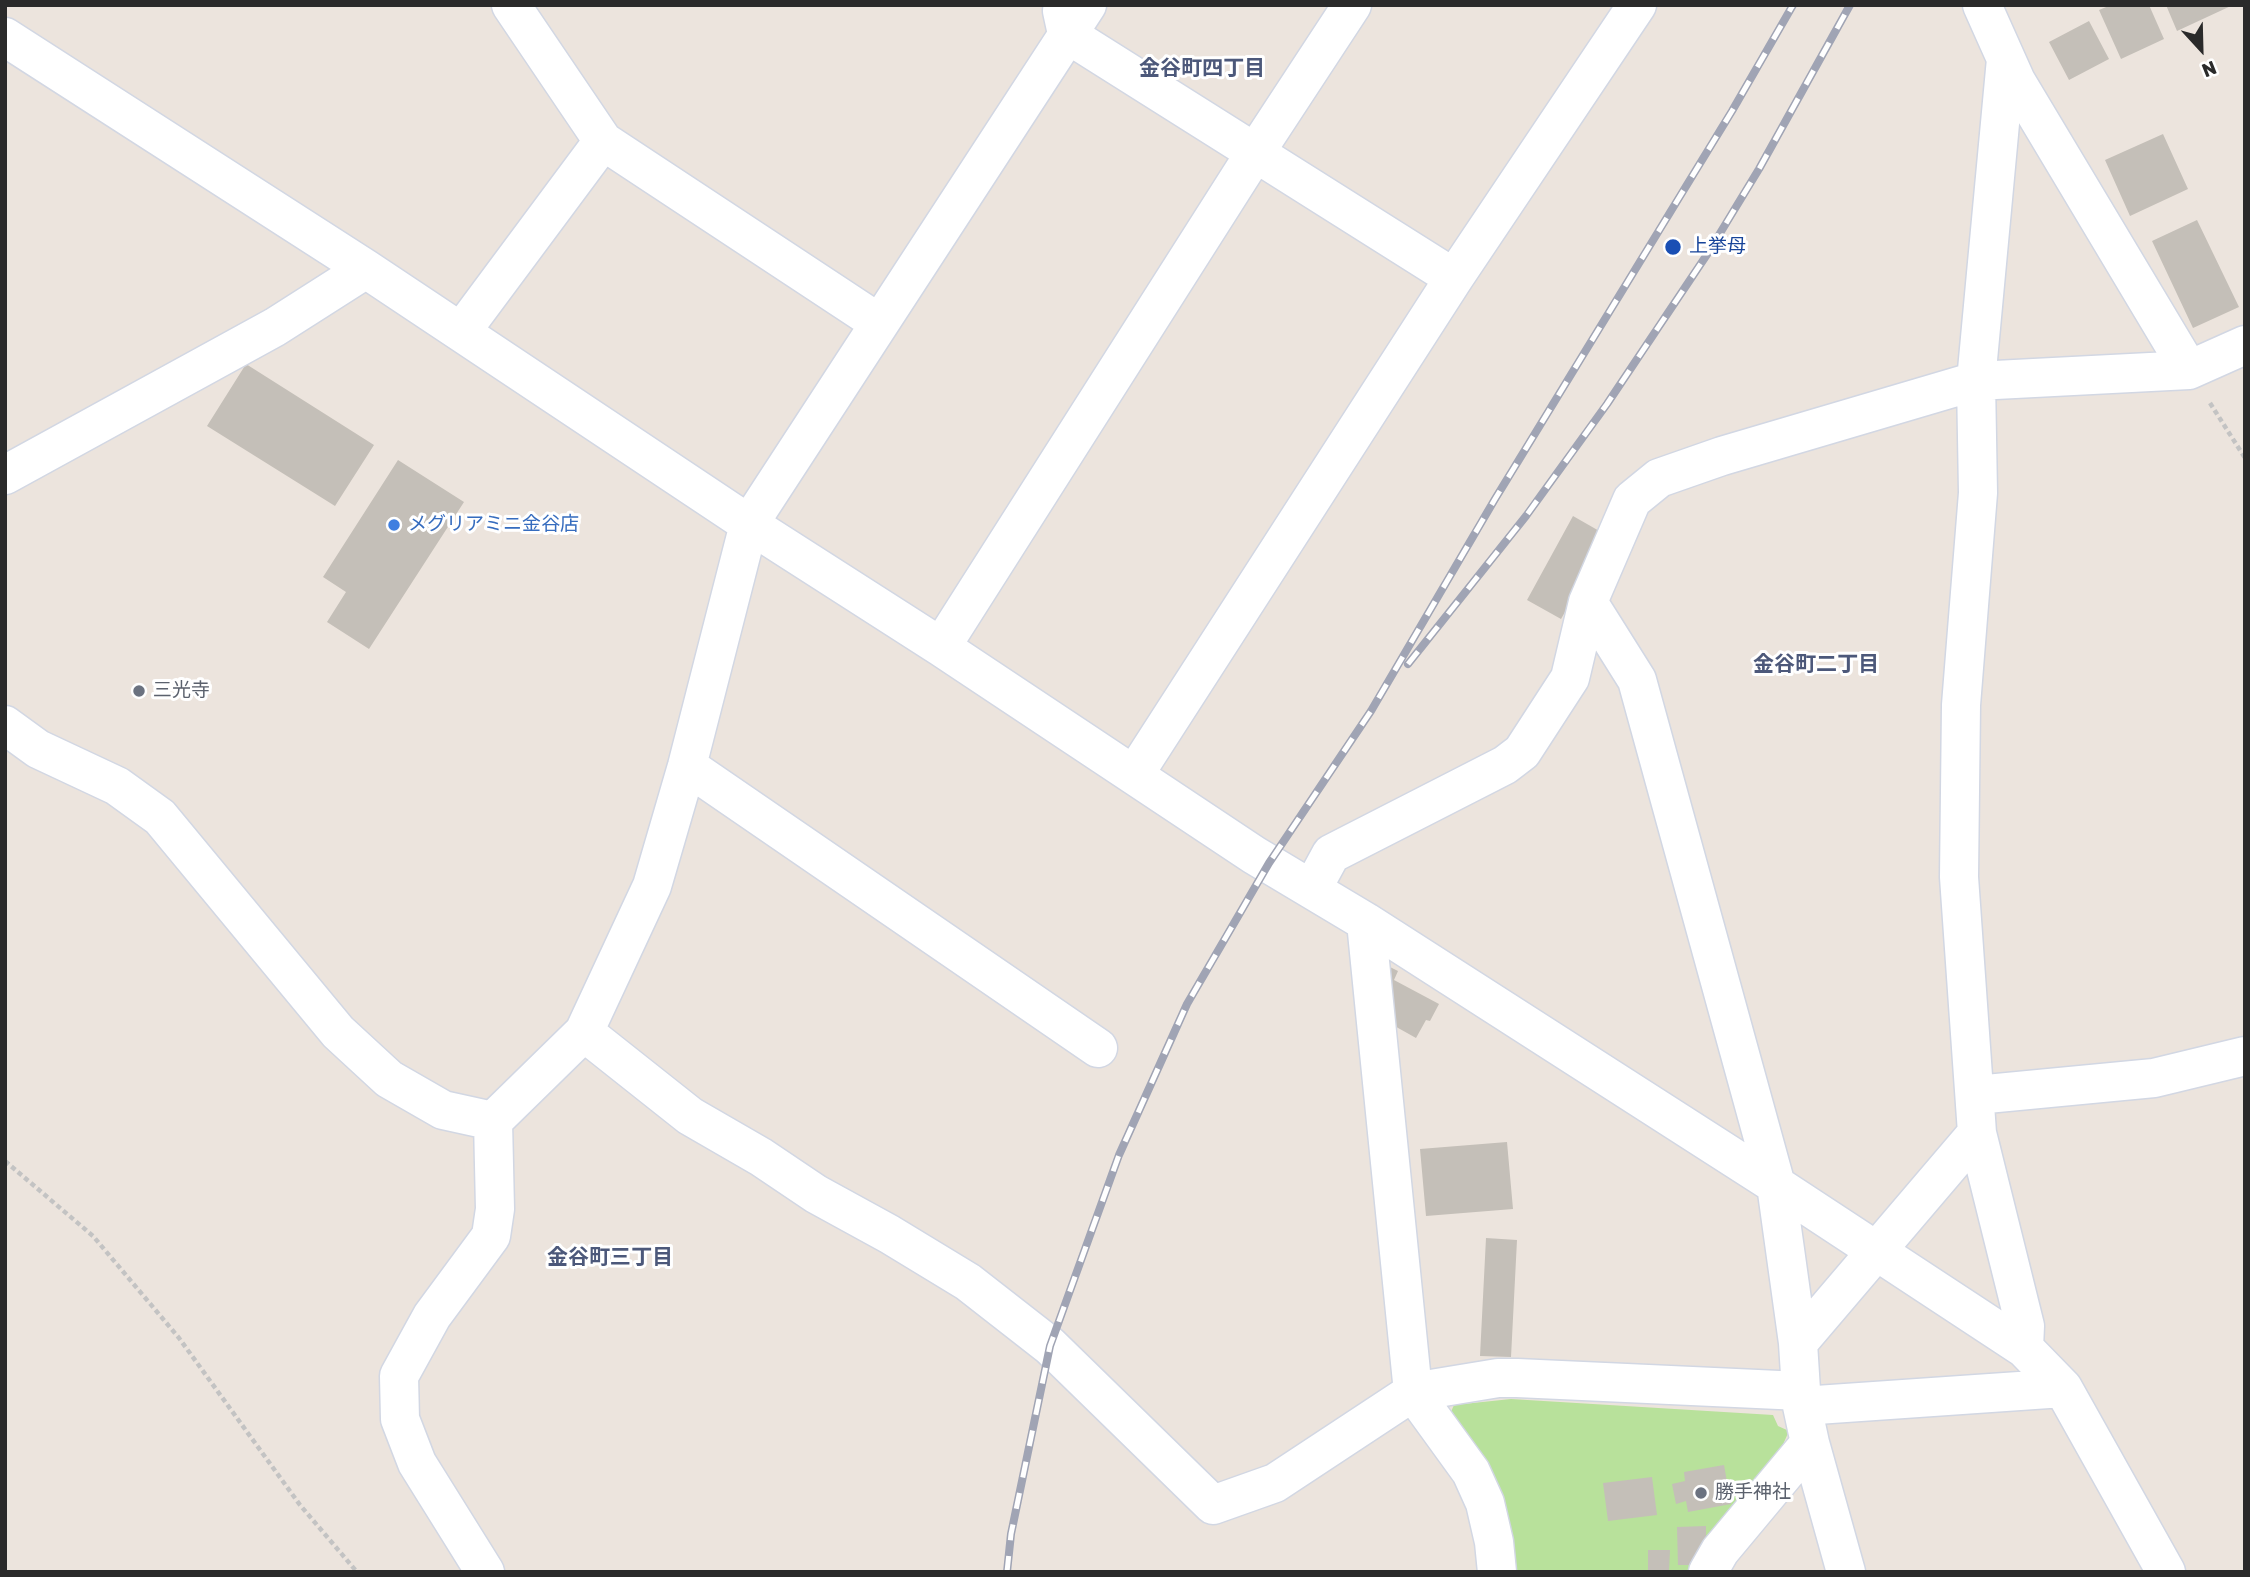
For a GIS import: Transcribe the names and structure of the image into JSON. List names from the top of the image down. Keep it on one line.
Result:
{"districts":["金谷町四丁目","金谷町二丁目","金谷町三丁目"],"places":["上挙母","メグリアミニ金谷店","三光寺","勝手神社"],"north":"bottom"}
